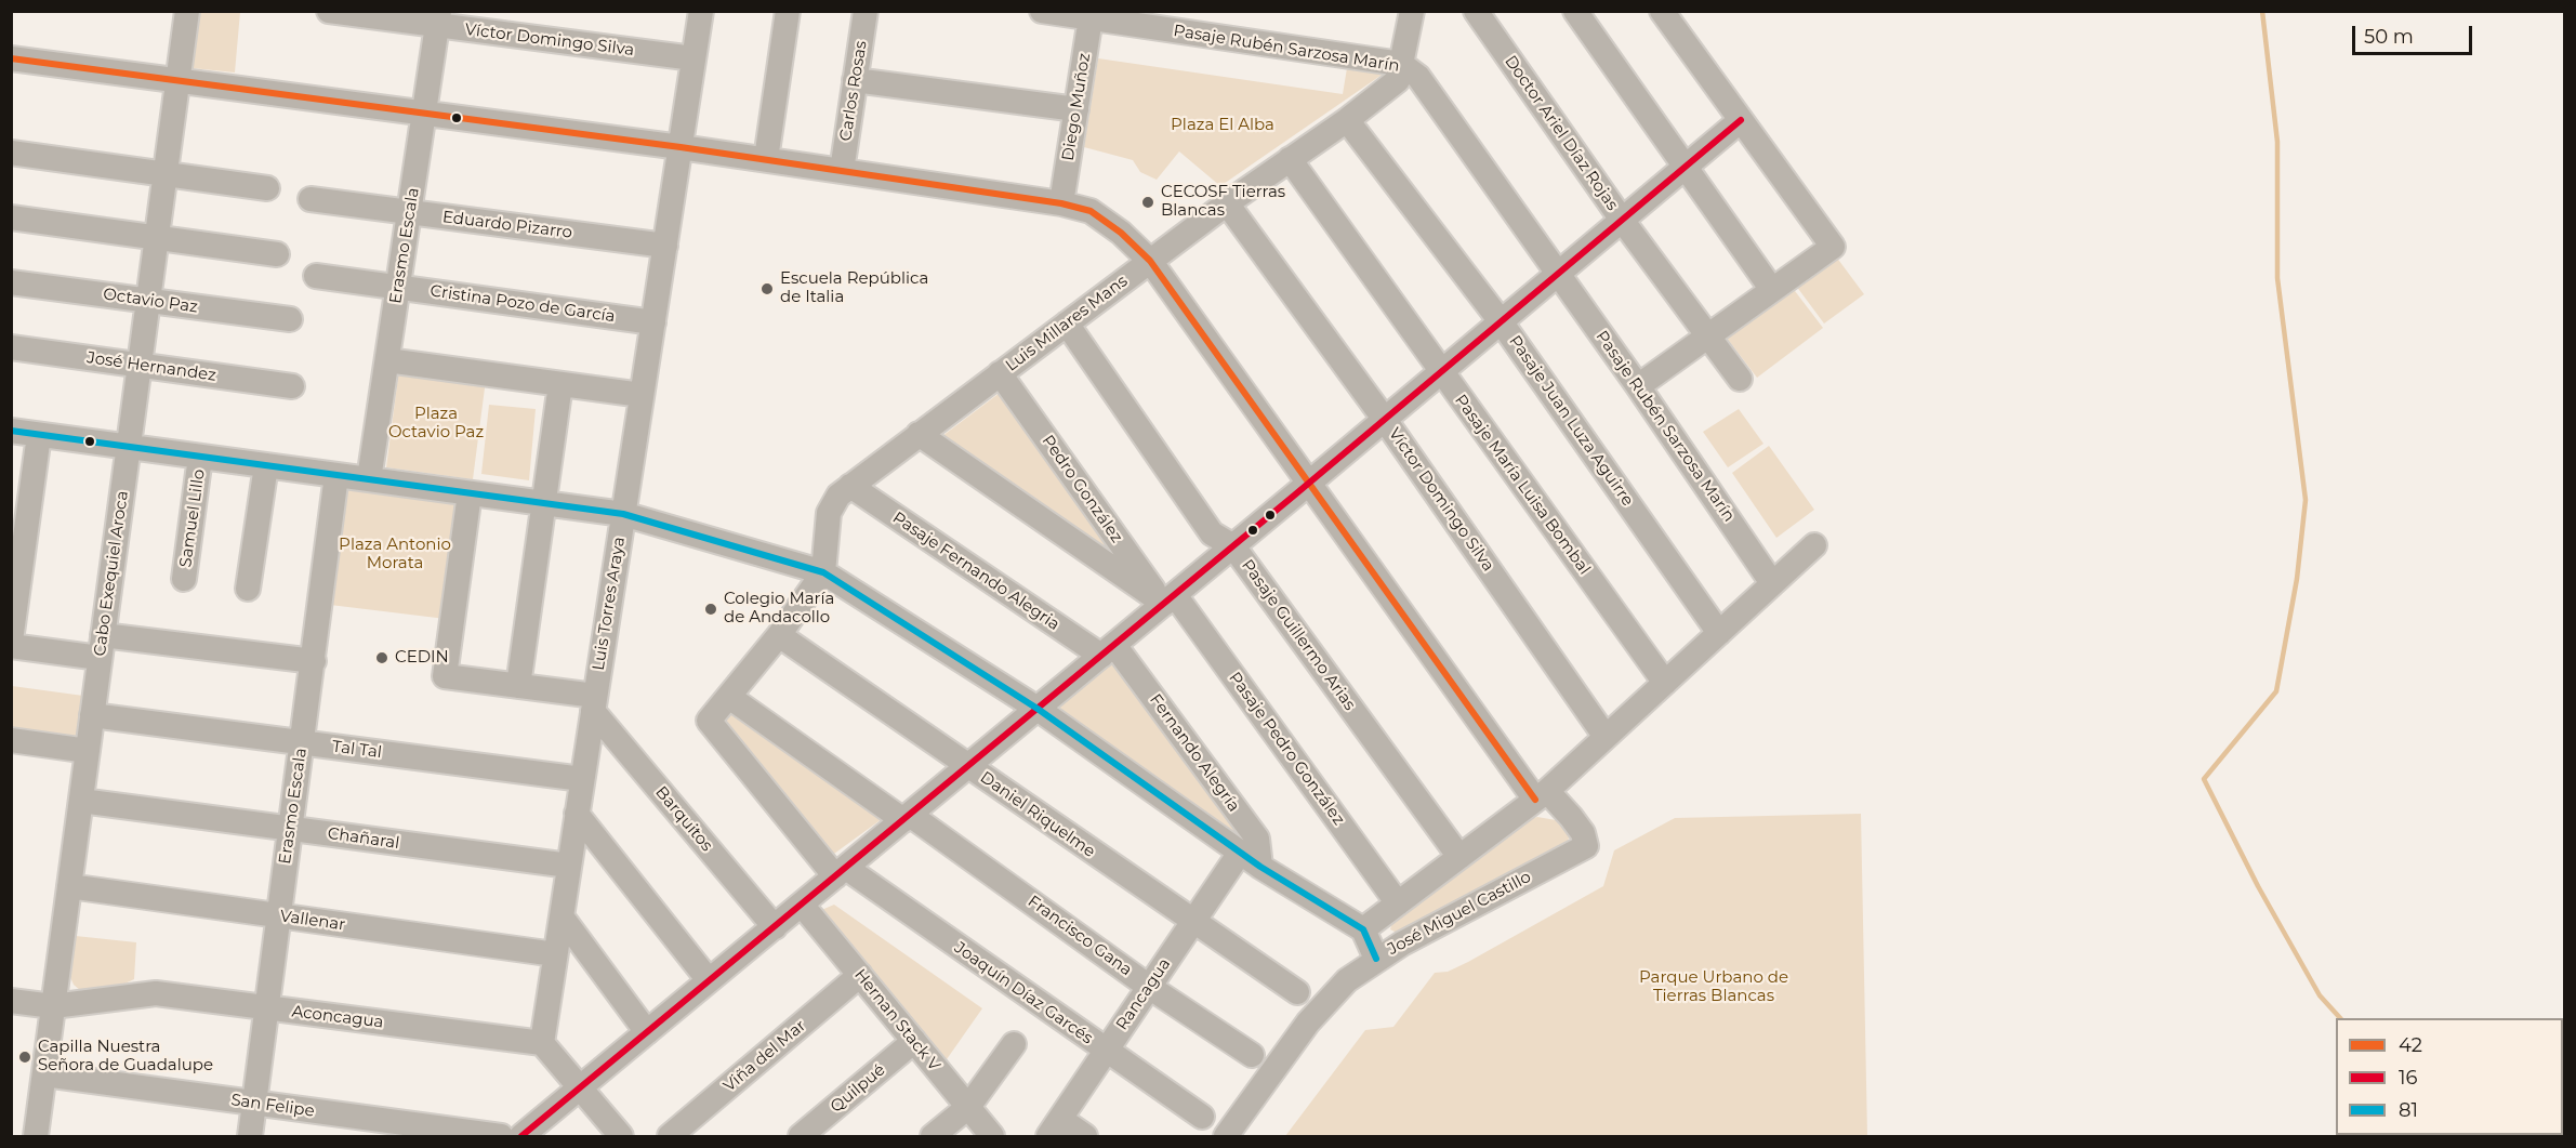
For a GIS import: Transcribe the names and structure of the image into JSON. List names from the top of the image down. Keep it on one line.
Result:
{"streets":{"street":["Víctor Domingo Silva","Pasaje Rubén Sarzosa Marín","Carlos Rosas","Diego Muñoz","Doctor Ariel Díaz Rojas","Eduardo Pizarro","Erasmo Escala","Octavio Paz","Cristina Pozo de García","Luis Millares Mans","José Hernandez","Pasaje Juan Luza Aguirre","Pasaje María Luisa Bombal","Pedro González","Samuel Lillo","Pasaje Fernando Alegria","Cabo Exequiel Aroca","Luis Torres Araya","Pasaje Guillermo Arias","Pasaje Pedro González","Tal Tal","Fernando Alegría","Daniel Riquelme","Barquitos","Chañaral","José Miguel Castillo","Vallenar","Francisco Gana","Joaquín Díaz Garcés","Rancagua","Aconcagua","Hernan Stack V","Viña del Mar","Quilpué","San Felipe"]},"crossings":[["Víctor Domingo Silva","Erasmo Escala"],["Víctor Domingo Silva","Luis Millares Mans"],["Víctor Domingo Silva","Luis Torres Araya"],["Víctor Domingo Silva","José Miguel Castillo"],["Pasaje Rubén Sarzosa Marín","Diego Muñoz"],["Pasaje Rubén Sarzosa Marín","Luis Millares Mans"],["Pasaje Rubén Sarzosa Marín","José Miguel Castillo"],["Eduardo Pizarro","Erasmo Escala"],["Eduardo Pizarro","Luis Torres Araya"],["Erasmo Escala","Cristina Pozo de García"],["Erasmo Escala","Tal Tal"],["Erasmo Escala","Chañaral"],["Erasmo Escala","Vallenar"],["Erasmo Escala","Aconcagua"],["Erasmo Escala","San Felipe"],["Octavio Paz","Cabo Exequiel Aroca"],["Cristina Pozo de García","Luis Torres Araya"],["Luis Millares Mans","Pasaje Juan Luza Aguirre"],["Luis Millares Mans","Pasaje María Luisa Bombal"],["Luis Millares Mans","Pedro González"],["Luis Millares Mans","Pasaje Fernando Alegria"],["Luis Millares Mans","Pasaje Guillermo Arias"],["Luis Millares Mans","Pasaje Pedro González"],["José Hernandez","Cabo Exequiel Aroca"],["Pasaje Juan Luza Aguirre","José Miguel Castillo"],["Pasaje María Luisa Bombal","José Miguel Castillo"],["Pedro González","Pasaje Pedro González"],["Pasaje Fernando Alegria","Fernando Alegría"],["Cabo Exequiel Aroca","Tal Tal"],["Cabo Exequiel Aroca","Chañaral"],["Cabo Exequiel Aroca","Vallenar"],["Cabo Exequiel Aroca","Aconcagua"],["Cabo Exequiel Aroca","San Felipe"],["Luis Torres Araya","Tal Tal"],["Luis Torres Araya","Barquitos"],["Luis Torres Araya","Chañaral"],["Luis Torres Araya","Vallenar"],["Luis Torres Araya","Aconcagua"],["Pasaje Guillermo Arias","José Miguel Castillo"],["Pasaje Pedro González","José Miguel Castillo"],["Daniel Riquelme","Rancagua"],["Francisco Gana","Joaquín Díaz Garcés"],["Francisco Gana","Rancagua"],["Joaquín Díaz Garcés","Rancagua"],["Hernan Stack V","Viña del Mar"],["Hernan Stack V","Quilpué"]],"parks":["Plaza El Alba","Plaza Octavio Paz","Plaza Antonio Morata","Parque Urbano de Tierras Blancas"],"places":["CECOSF Tierras Blancas","Escuela República de Italia","Colegio María de Andacollo","CEDIN","Capilla Nuestra Señora de Guadalupe"],"lines":["transit line 42","transit line 16","transit line 81"],"legend":["42","16","81"],"scale_bar":"50 m"}
